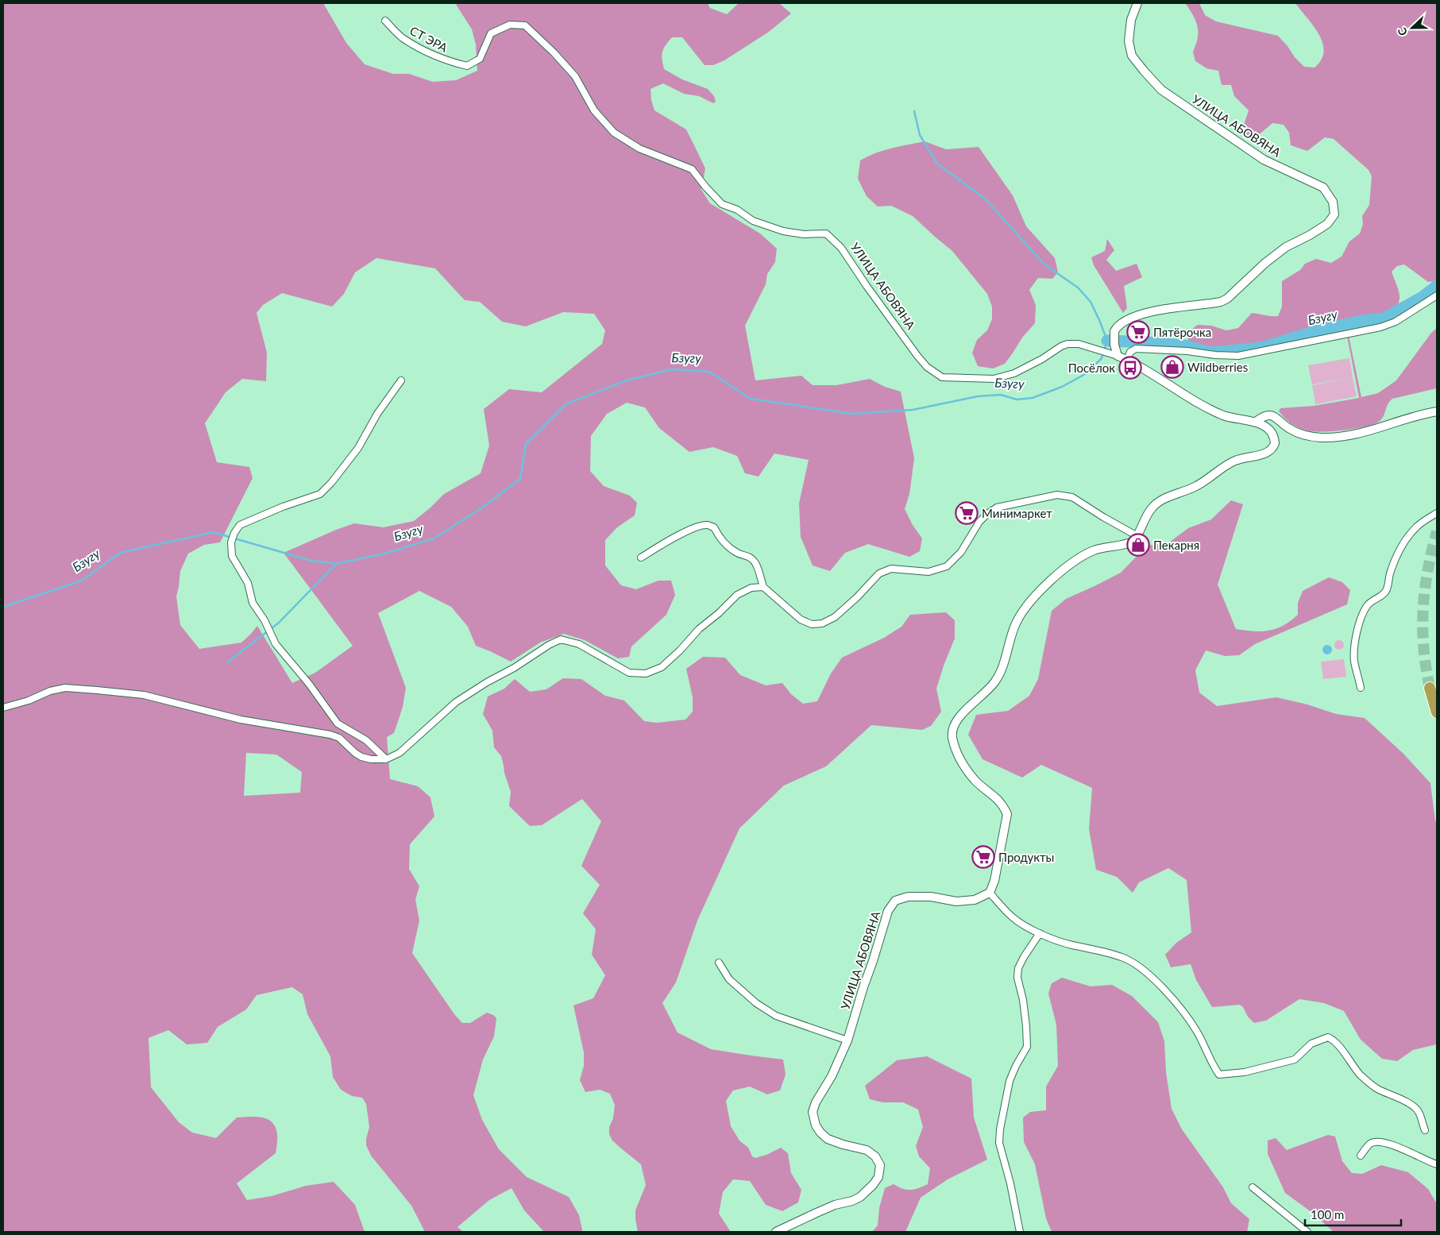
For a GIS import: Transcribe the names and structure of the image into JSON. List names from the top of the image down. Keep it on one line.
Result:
{"streets":{"street":["СТ ЭРА","УЛИЦА АБОВЯНА"]},"crossings":[["СТ ЭРА","УЛИЦА АБОВЯНА"]],"water":["Бзугу"],"places":{"supermarket":["Пятёрочка","Минимаркет","Продукты"],"shop":["Wildberries","Пекарня"],"bus stop":["Посёлок"]},"scale_bar":"100 m","north":"left"}
